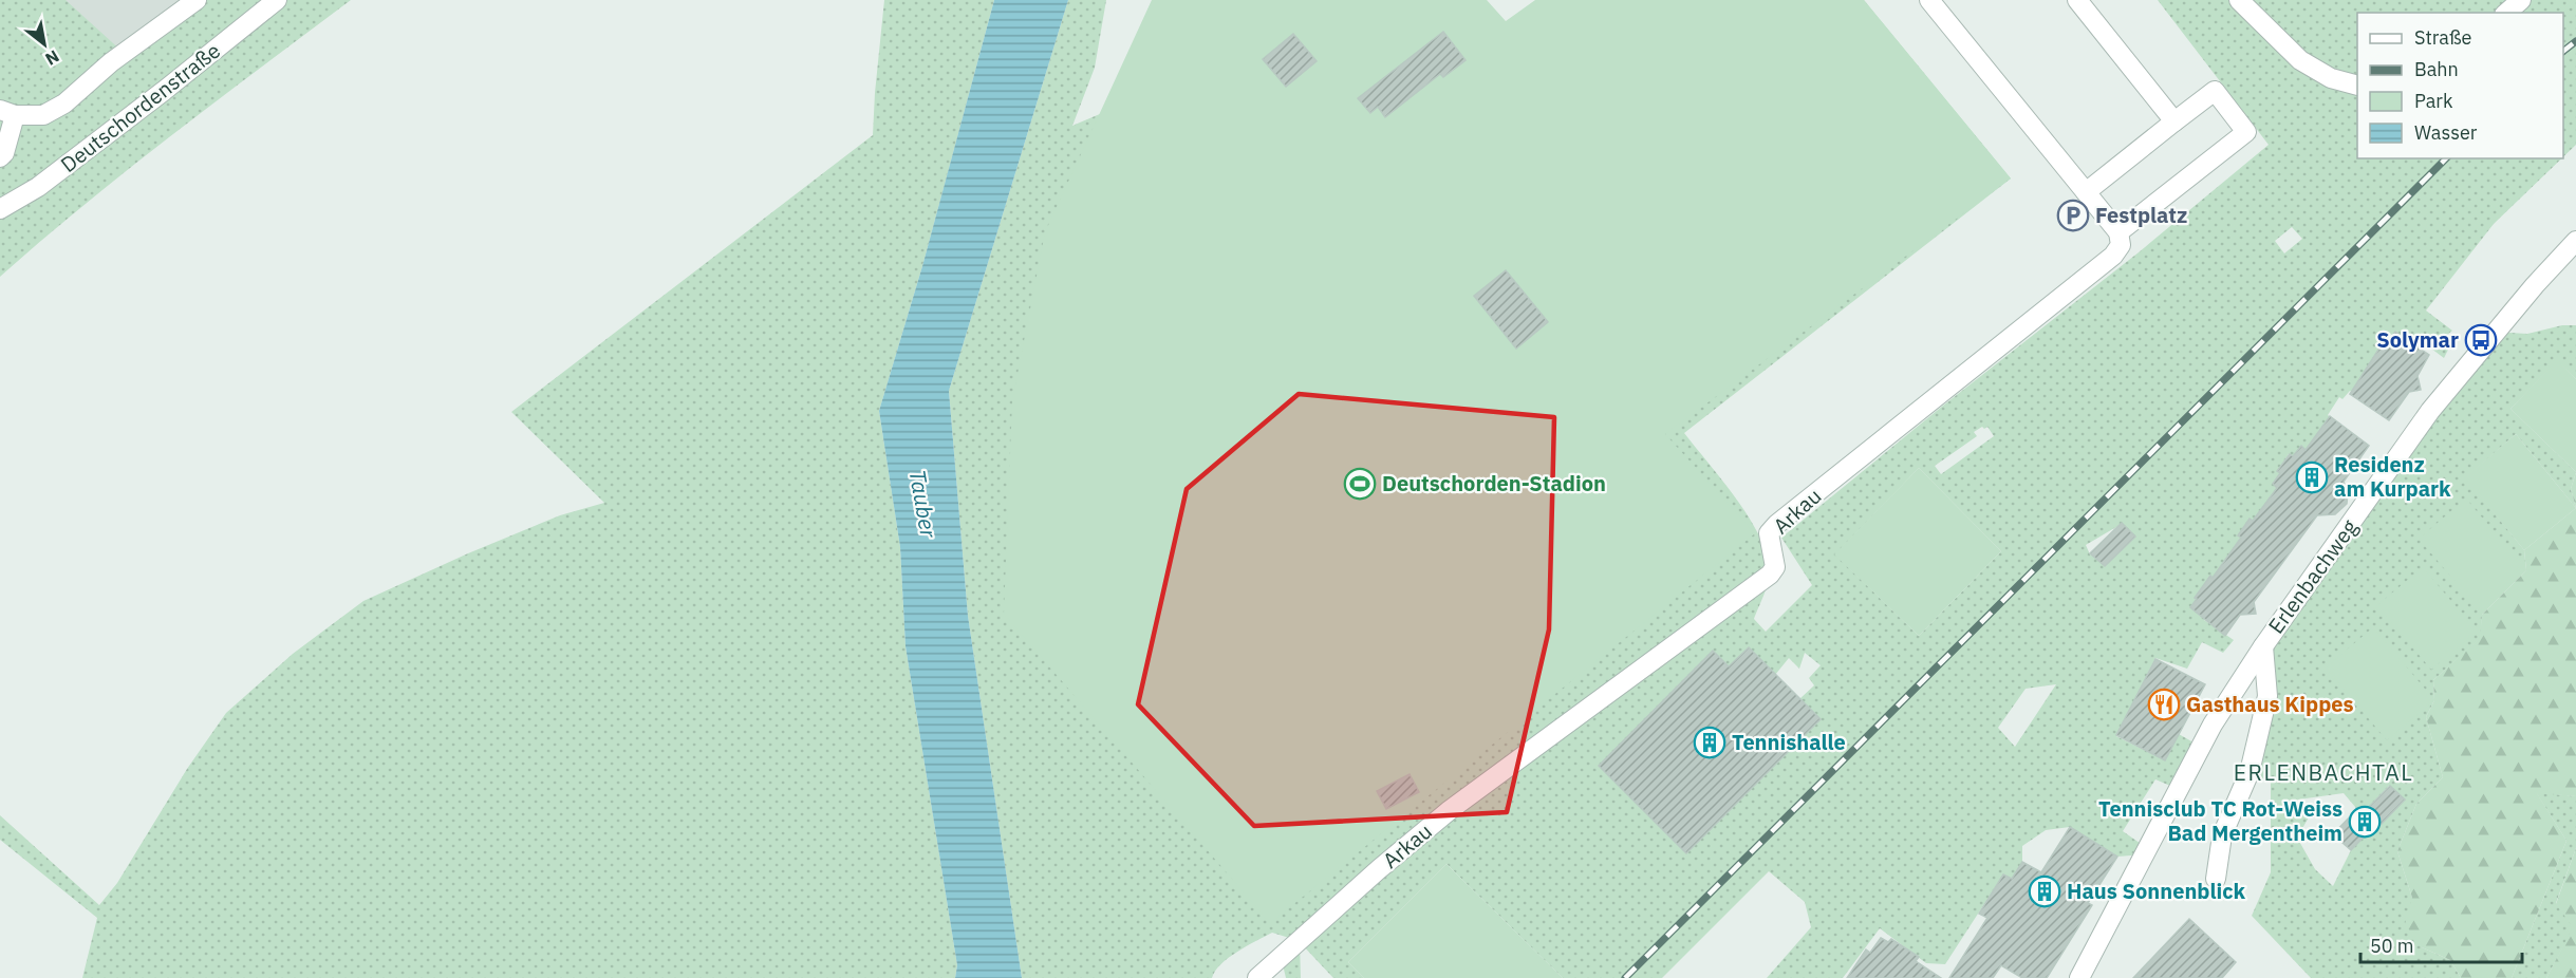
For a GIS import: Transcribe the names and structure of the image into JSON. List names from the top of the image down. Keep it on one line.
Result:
{"streets":{"street":["Deutschordenstraße","Arkau","Erlenbachweg"]},"districts":["ERLENBACHTAL"],"water":["Tauber"],"places":{"parking":["Festplatz"],"bus stop":["Solymar"],"building":["Residenz am Kurpark","Tennishalle","Tennisclub TC Rot-Weiss Bad Mergentheim","Haus Sonnenblick"],"sports":["Deutschorden-Stadion"],"restaurant":["Gasthaus Kippes"]},"legend":["Straße","Bahn","Park","Wasser"],"scale_bar":"50 m","north":"bottom right"}
